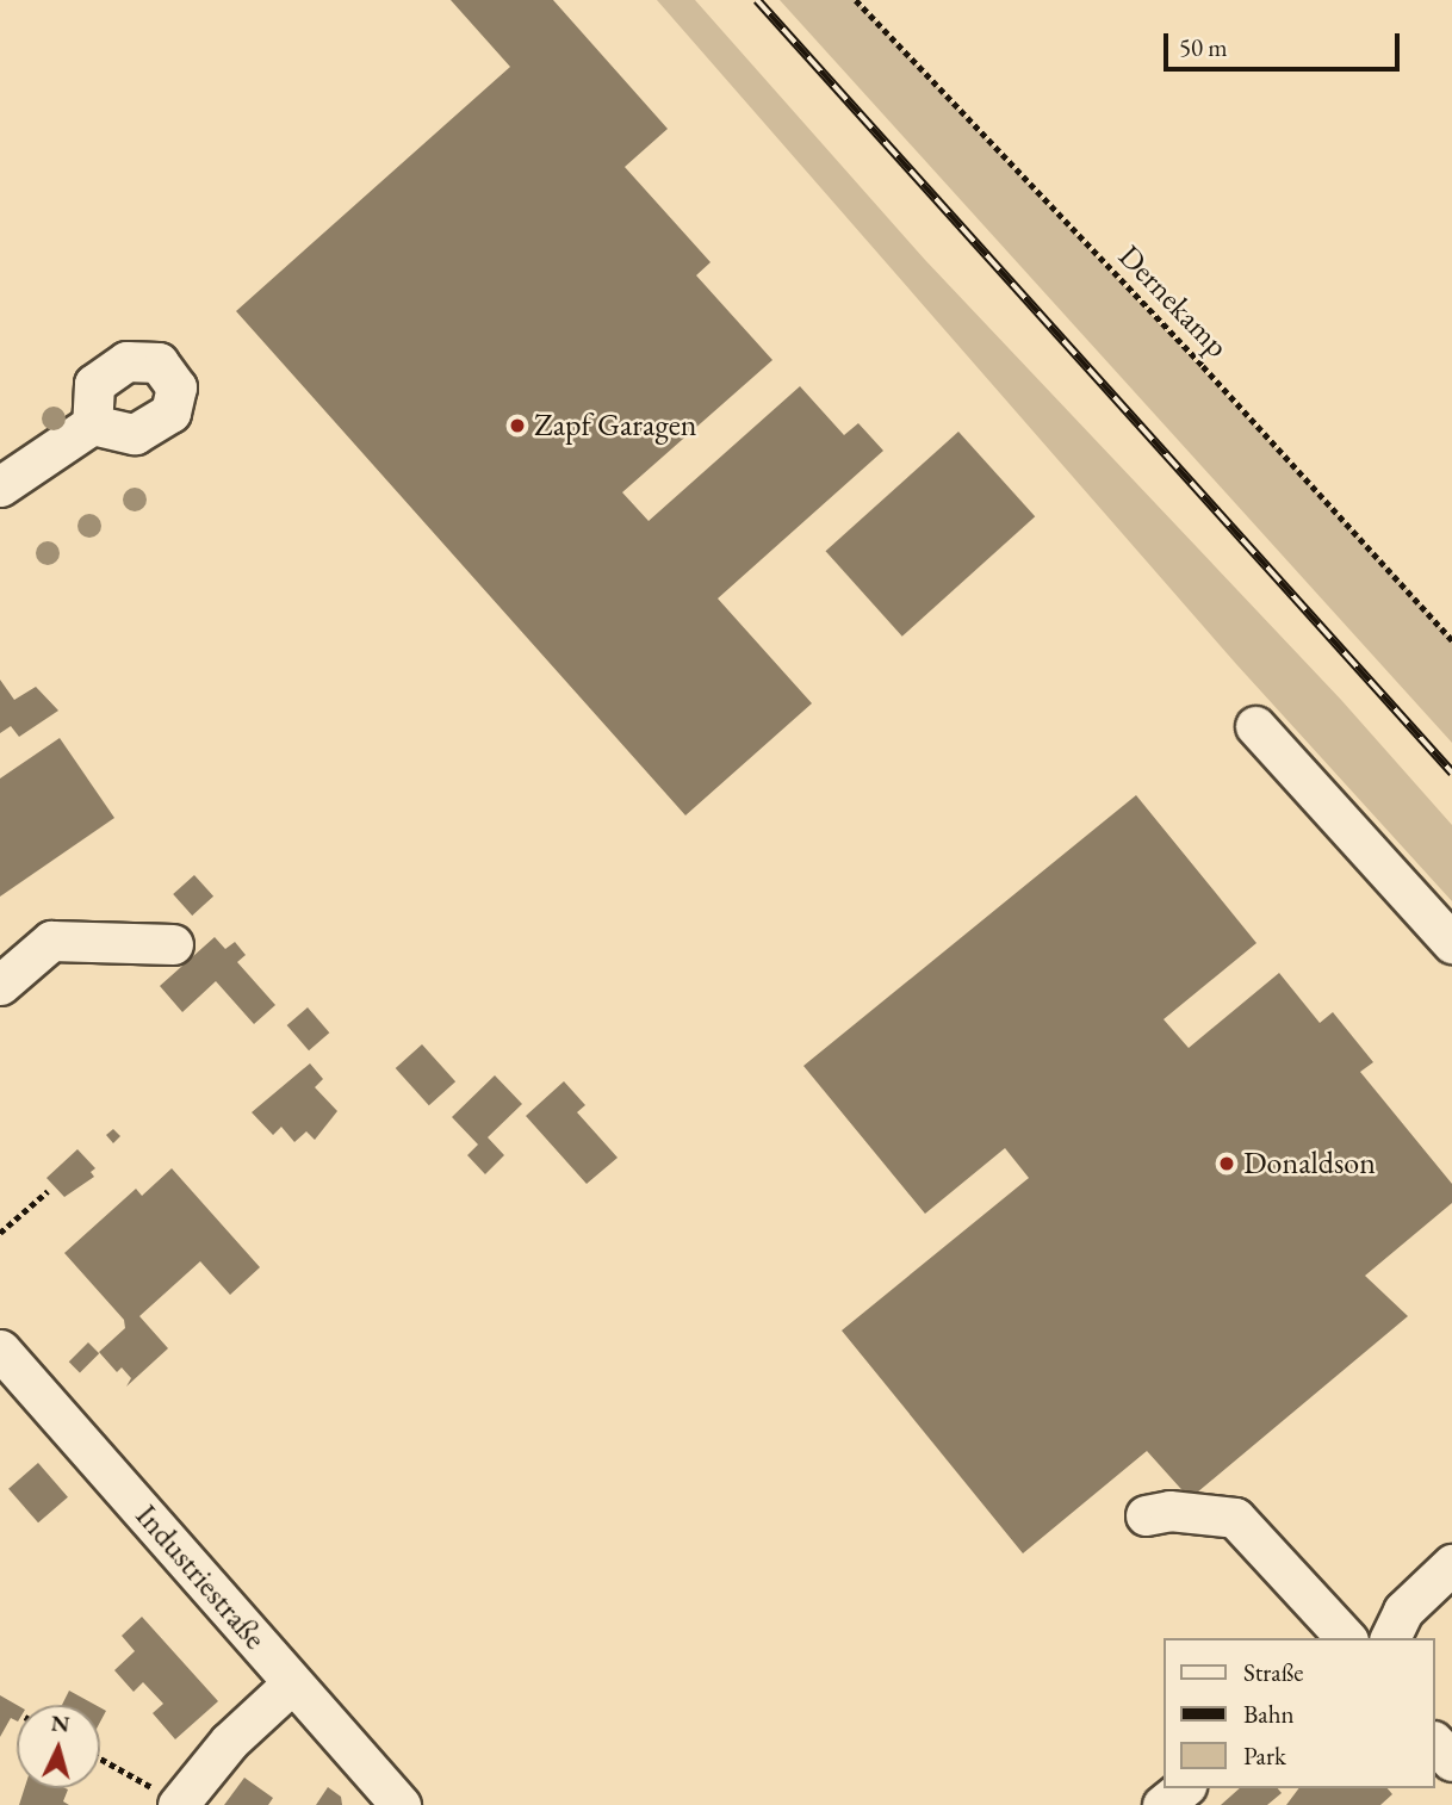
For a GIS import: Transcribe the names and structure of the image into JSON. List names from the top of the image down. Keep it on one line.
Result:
{"streets":{"street":["Industriestraße"],"path":["Dernekamp"]},"places":["Zapf Garagen","Donaldson"],"legend":["Straße","Bahn","Park"],"scale_bar":"50 m","north":"top"}
